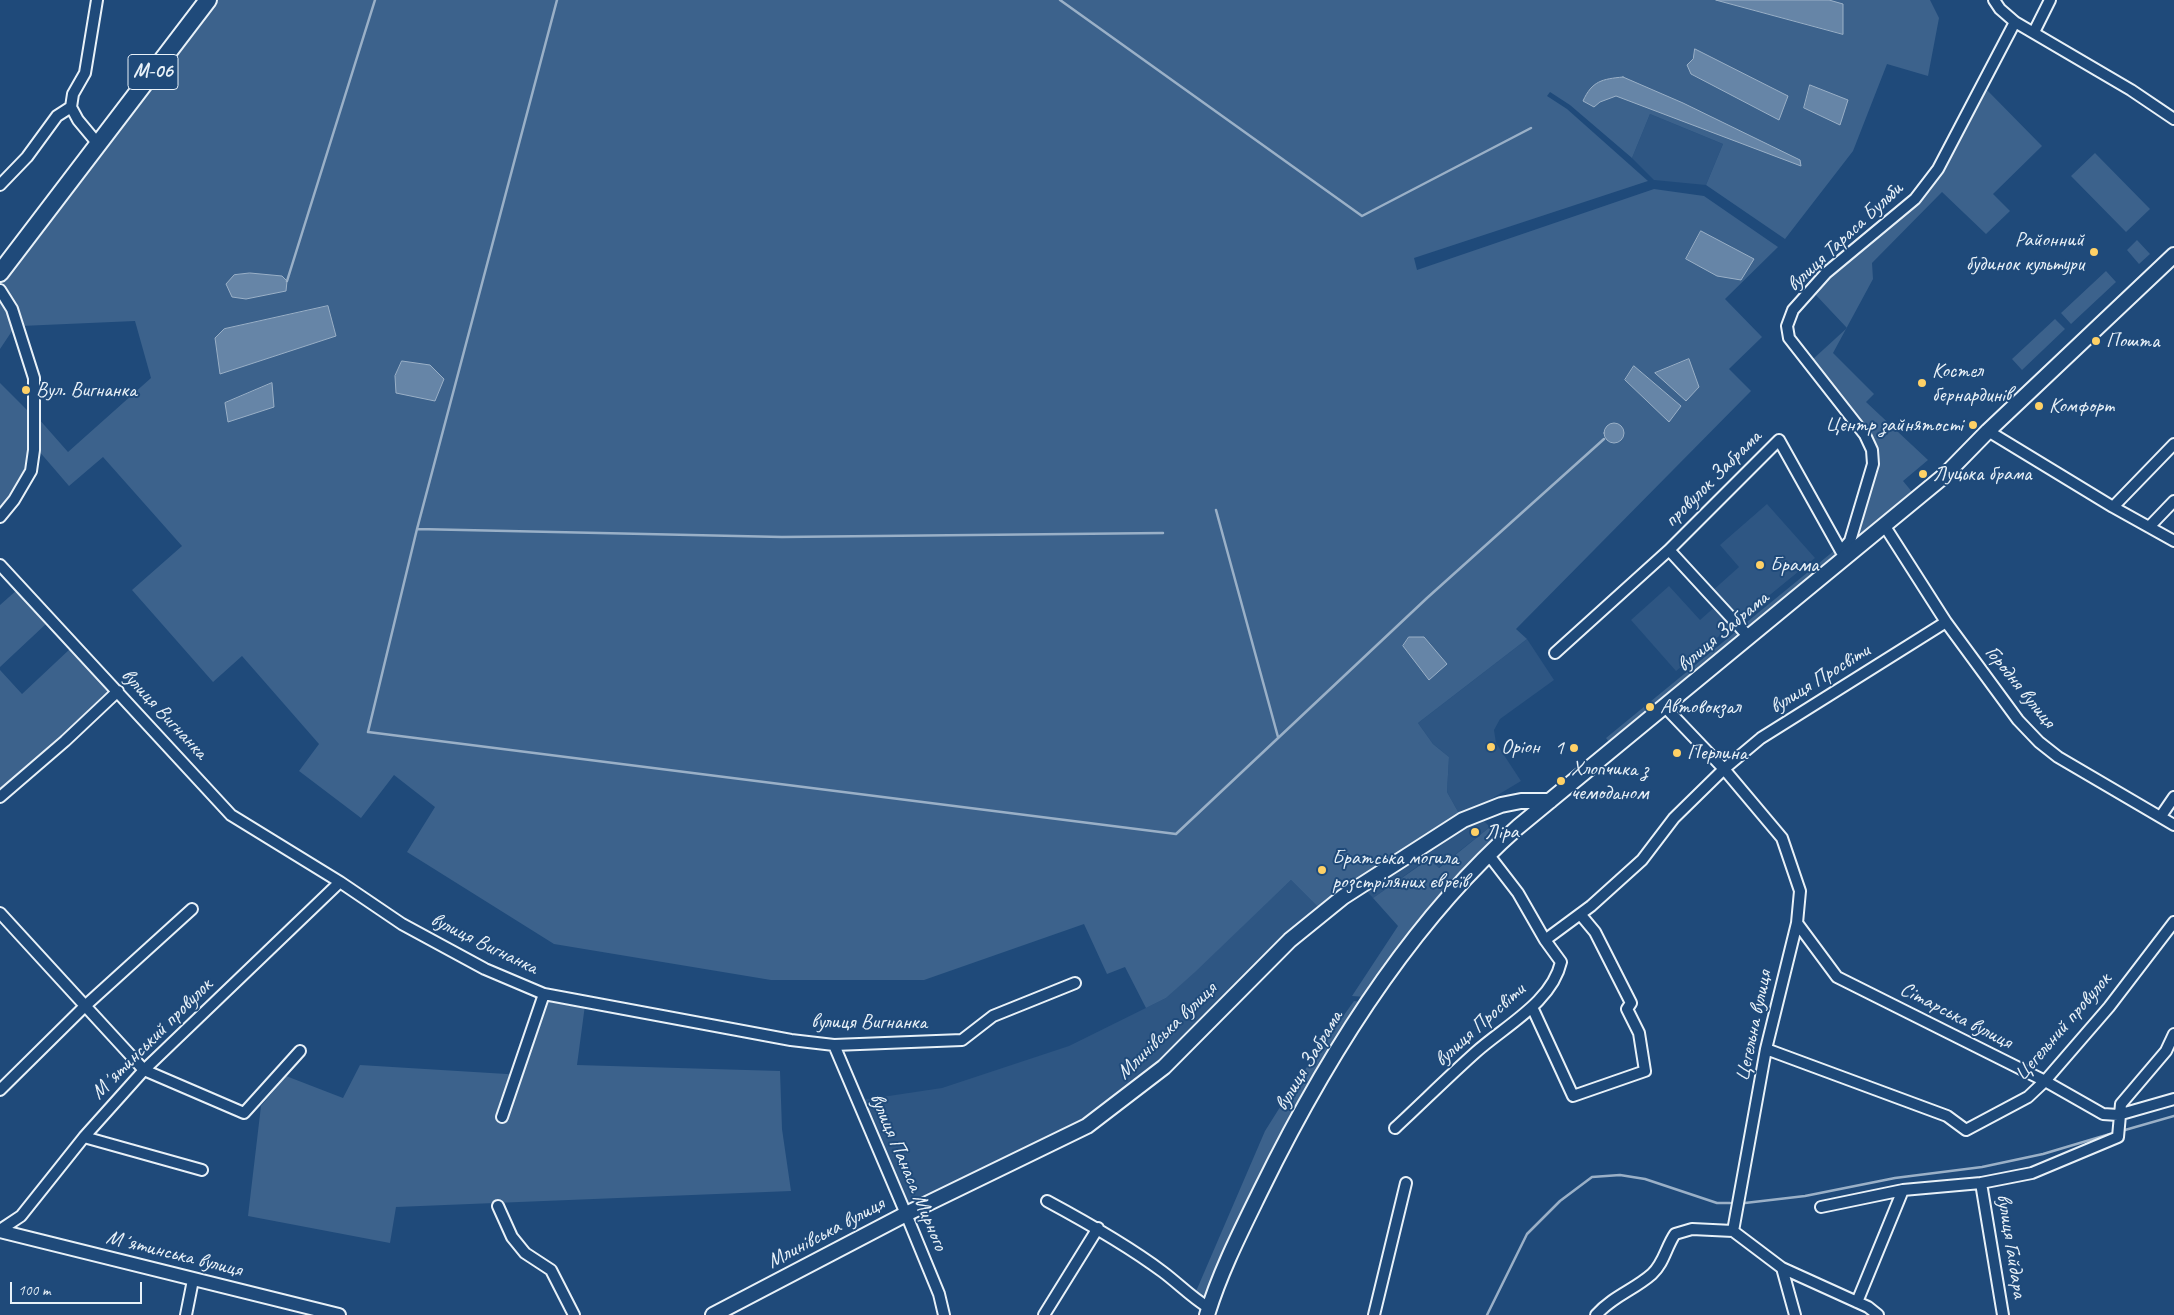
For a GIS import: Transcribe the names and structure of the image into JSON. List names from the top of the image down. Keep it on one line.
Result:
{"streets":{"highway":["М-06"],"main road":["вулиця Забрама","Млинівська вулиця"],"street":["вулиця Тараса Бульби","провулок Забрама","вулиця Просвіти","Городня вулиця","вулиця Вигнанка","Сітарська вулиця","Цегельна вулиця","Цегельний провулок","Мʼятинський провулок","вулиця Панаса Мирного","вулиця Гайдара","Мʼятинська вулиця"]},"crossings":[["вулиця Тараса Бульби","провулок Забрама"],["вулиця Тараса Бульби","вулиця Забрама"],["провулок Забрама","вулиця Забрама"],["вулиця Забрама","вулиця Просвіти"],["вулиця Забрама","Городня вулиця"],["вулиця Забрама","Цегельна вулиця"],["вулиця Забрама","Млинівська вулиця"],["вулиця Просвіти","Городня вулиця"],["вулиця Просвіти","Цегельна вулиця"],["вулиця Вигнанка","Мʼятинський провулок"],["вулиця Вигнанка","вулиця Панаса Мирного"],["Сітарська вулиця","Цегельна вулиця"],["Сітарська вулиця","Цегельний провулок"],["Цегельна вулиця","Цегельний провулок"],["Млинівська вулиця","вулиця Панаса Мирного"],["Мʼятинський провулок","Мʼятинська вулиця"]],"places":["Районний будинок культури","Пошта","Костел бернардинів","Вул. Вигнанка","Комфорт","Центр зайнятості","Луцька брама","Брама","Автовокзал","Оріон","1","Перлина","Хлопчика з чемоданом","Ліра","Братська могила розстріляних євреїв"],"scale_bar":"100 m"}
